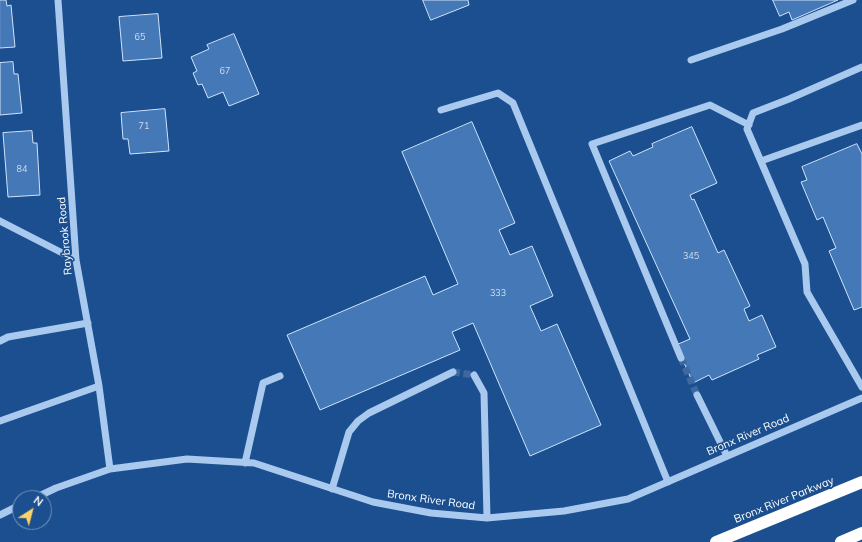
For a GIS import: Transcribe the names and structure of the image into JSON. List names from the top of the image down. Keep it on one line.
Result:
{"streets":{"highway":["Bronx River Parkway"],"street":["Raybrook Road","Bronx River Road"]},"crossings":[["Raybrook Road","Bronx River Road"]],"house_numbers":["65","67","71","84","345","333"],"north":"top right"}
